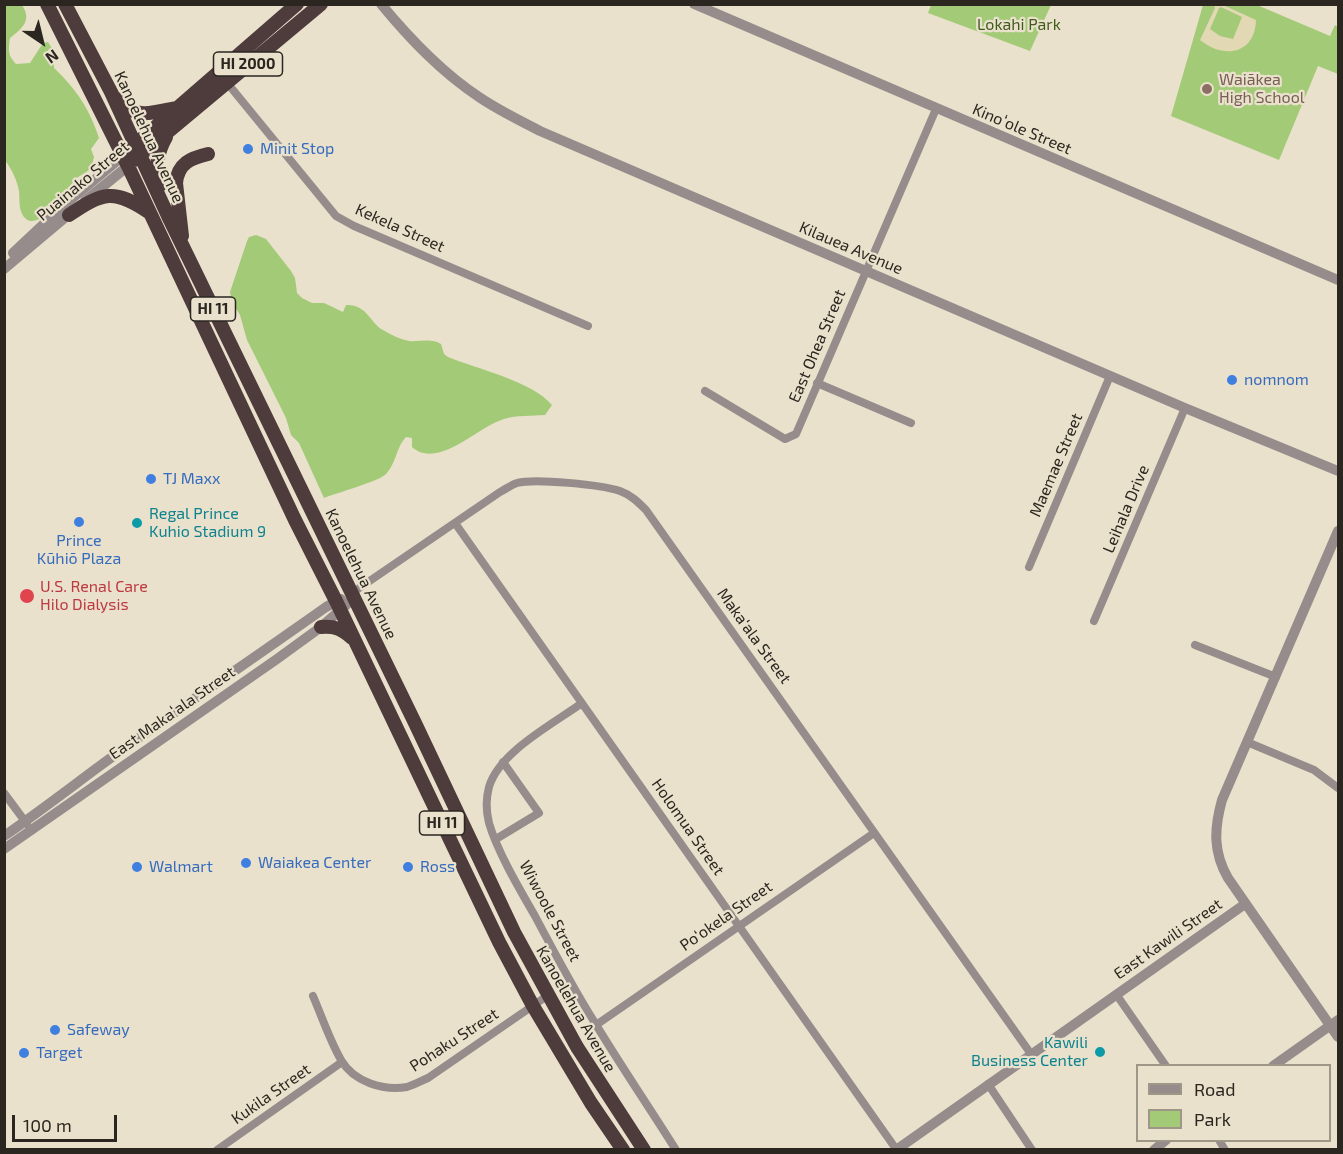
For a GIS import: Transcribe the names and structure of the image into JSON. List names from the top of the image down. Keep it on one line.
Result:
{"streets":{"highway":["HI 2000","Kanoelehua Avenue","Puainako Street","HI 11"],"street":["Kinoʻole Street","Kekela Street","Kilauea Avenue","East Ohea Street","Maemae Street","Leihala Drive","Maka‘ala Street","East Makaʻala Street","Holomua Street","Wiwoole Street","Po‘okela Street","East Kawili Street","Pohaku Street","Kukila Street"]},"crossings":[["Kinoʻole Street","East Ohea Street"],["Kanoelehua Avenue","Puainako Street"],["Kanoelehua Avenue","Maka‘ala Street"],["Kanoelehua Avenue","East Makaʻala Street"],["Kanoelehua Avenue","Pohaku Street"],["Puainako Street","Kekela Street"],["Kilauea Avenue","East Ohea Street"],["Kilauea Avenue","Maemae Street"],["Kilauea Avenue","Leihala Drive"],["Maka‘ala Street","East Makaʻala Street"],["Maka‘ala Street","Holomua Street"],["Maka‘ala Street","Po‘okela Street"],["Maka‘ala Street","East Kawili Street"],["Holomua Street","Wiwoole Street"],["Holomua Street","Po‘okela Street"],["Holomua Street","East Kawili Street"],["Wiwoole Street","Po‘okela Street"],["Pohaku Street","Kukila Street"]],"parks":["Lokahi Park"],"places":["Waiākea High School","Minit Stop","nomnom","TJ Maxx","Prince Kūhiō Plaza","Regal Prince Kuhio Stadium 9","U.S. Renal Care Hilo Dialysis","Waiakea Center","Walmart","Ross","Safeway","Kawili Business Center","Target"],"legend":["Road","Park"],"scale_bar":"100 m","north":"bottom right"}
